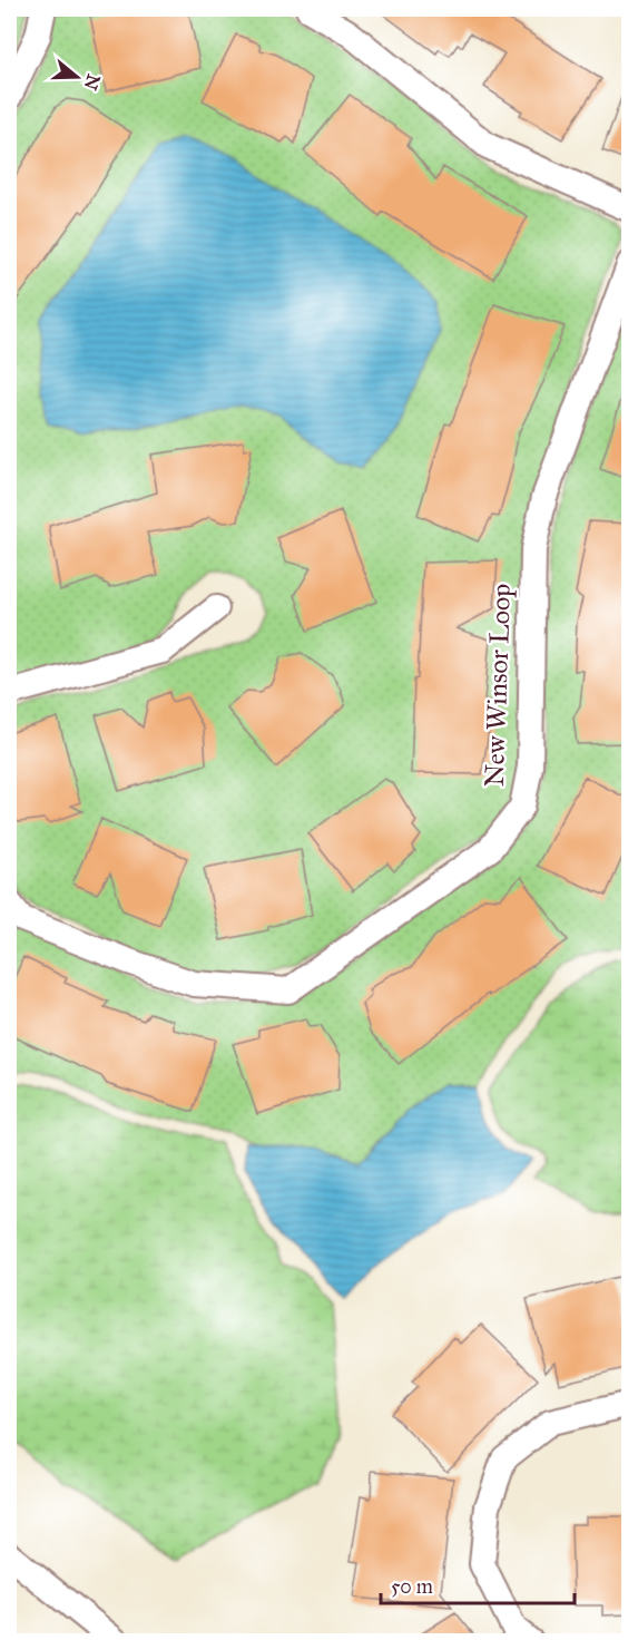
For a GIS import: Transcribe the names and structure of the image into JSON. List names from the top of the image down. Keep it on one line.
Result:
{"streets":{"street":["New Winsor Loop"]},"scale_bar":"50 m","north":"right"}
